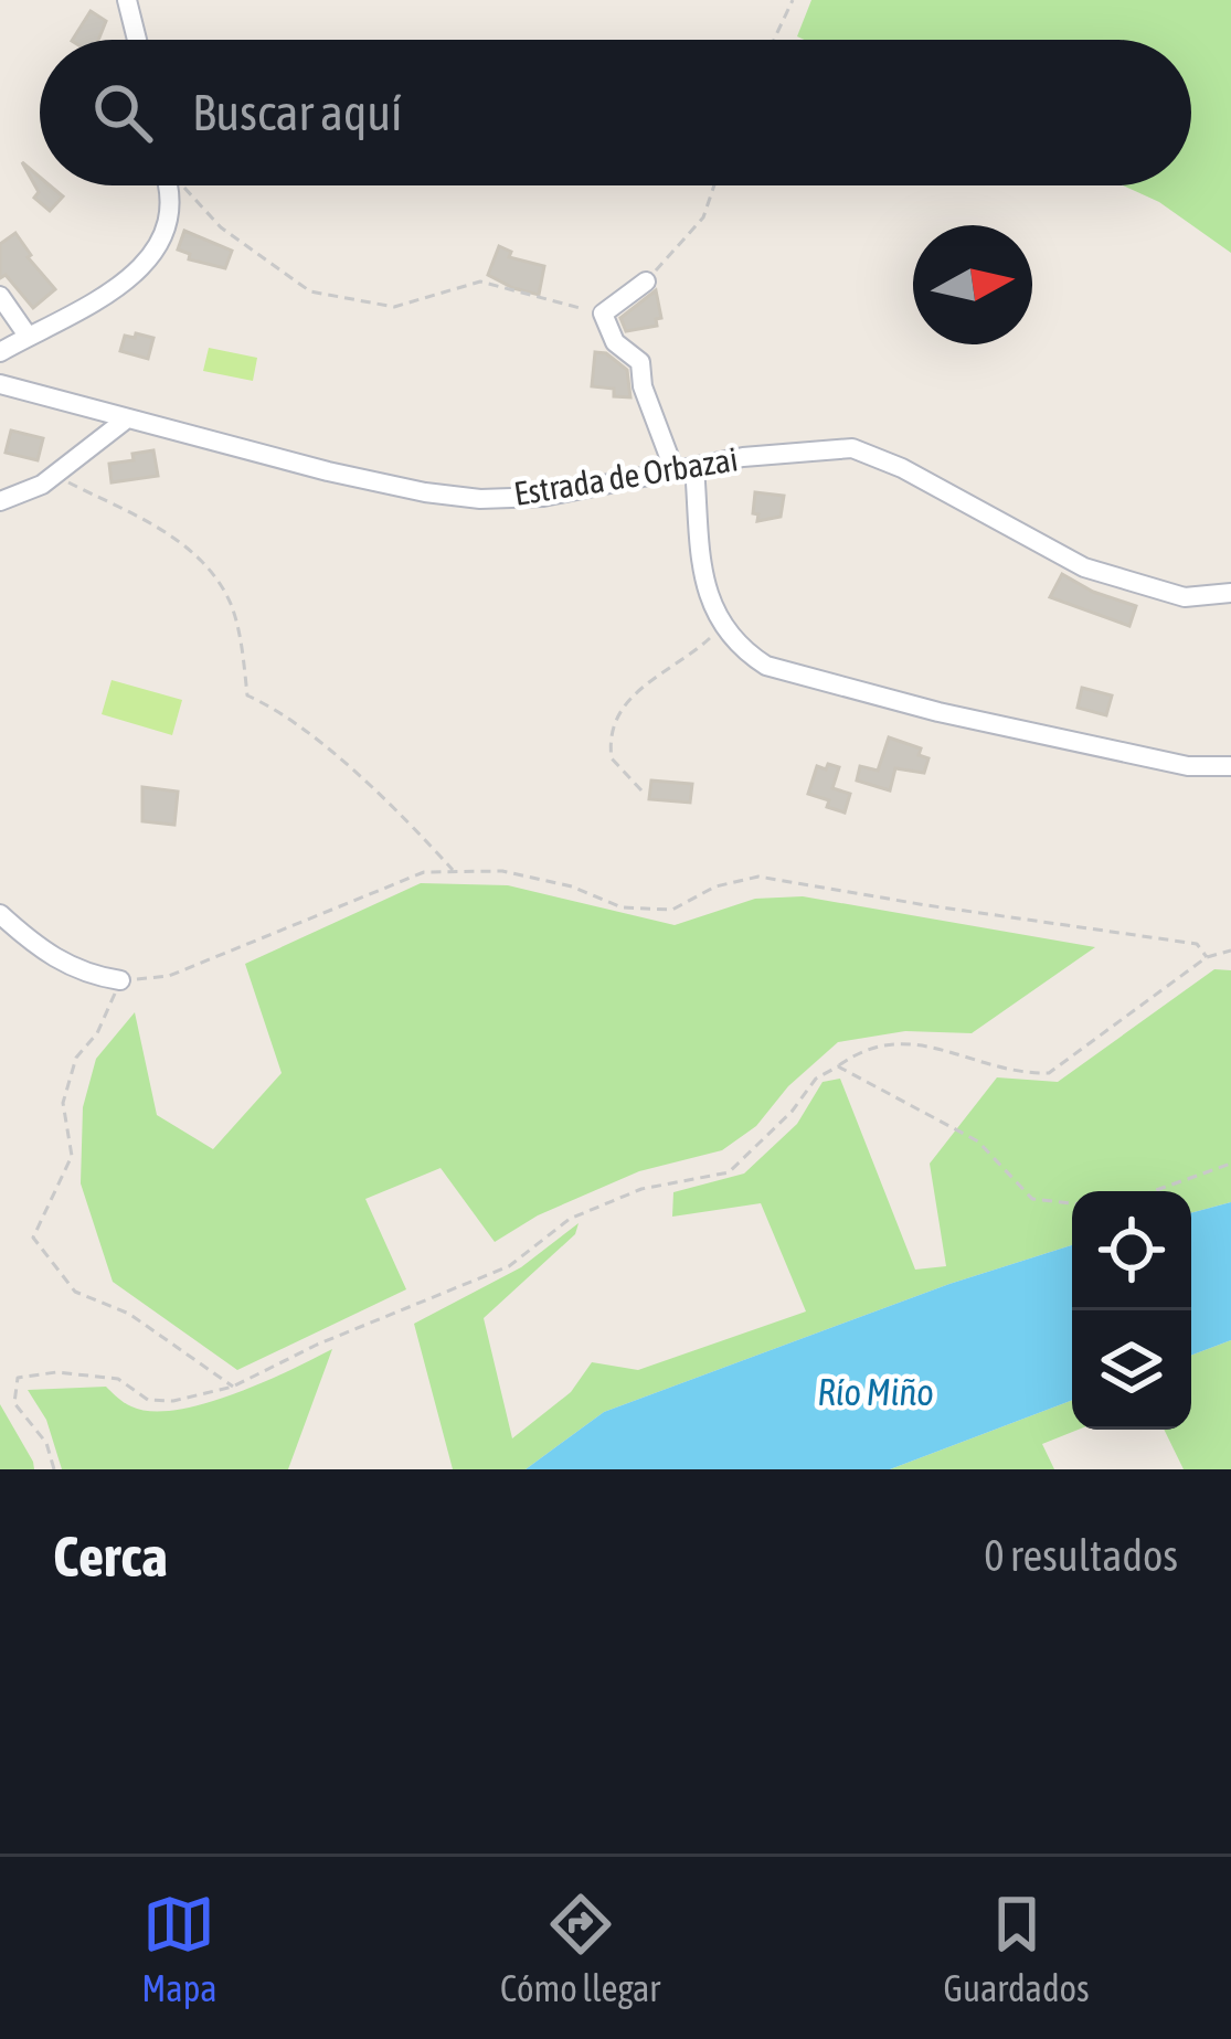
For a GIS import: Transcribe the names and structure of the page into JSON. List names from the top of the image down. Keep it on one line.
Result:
{"streets":{"street":["Estrada de Orbazai"]},"water":["Río Miño"],"north":"right","page":{"search":"Buscar aquí","heading":["Cerca","0 resultados"],"nav":["Mapa","Cómo llegar","Guardados"]}}
